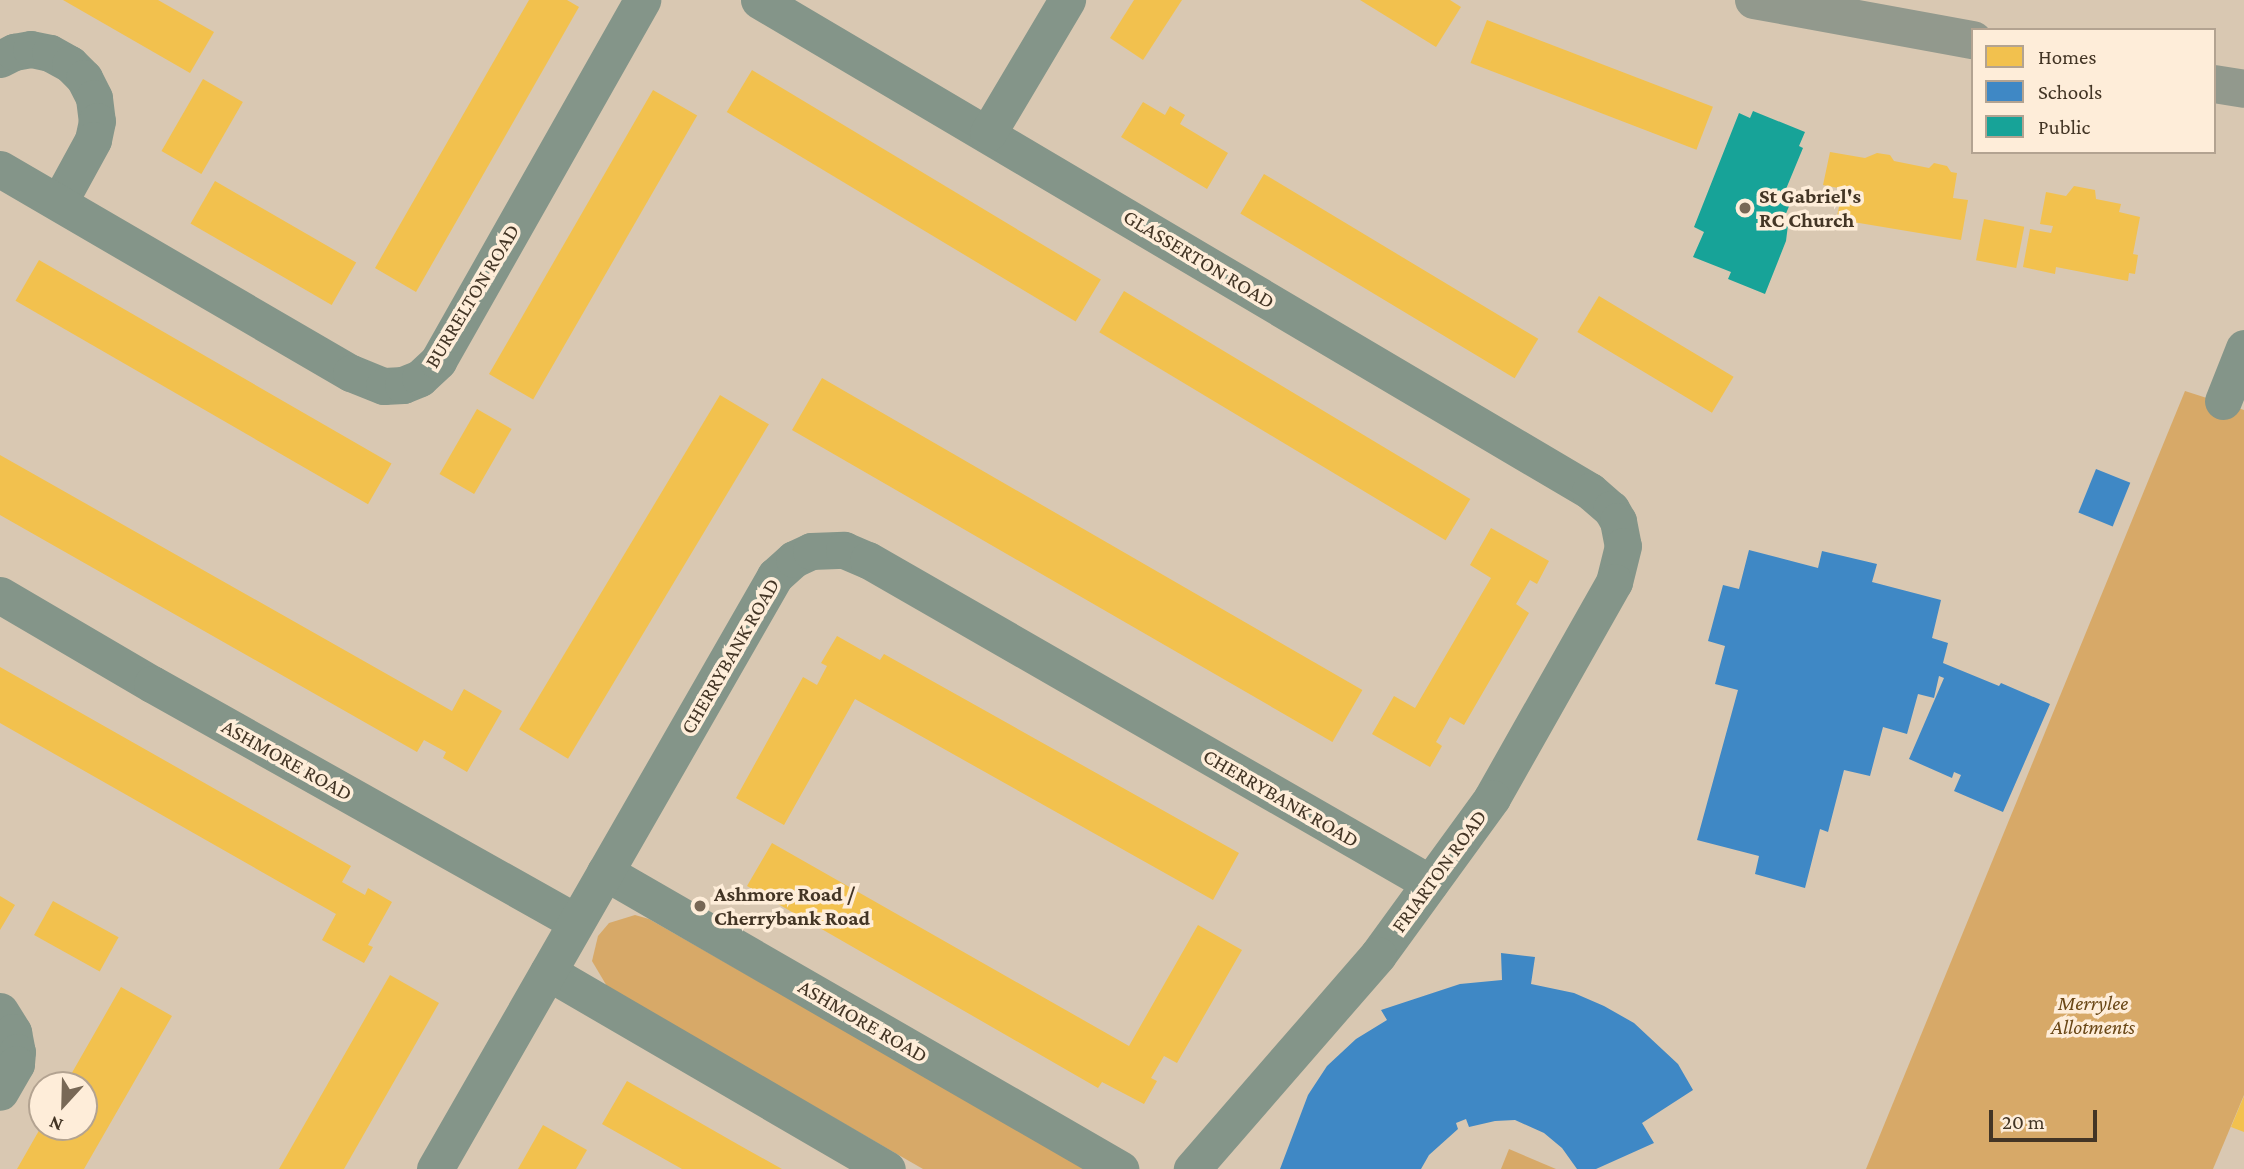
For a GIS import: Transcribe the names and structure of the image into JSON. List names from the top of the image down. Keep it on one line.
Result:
{"streets":{"street":["GLASSERTON ROAD","BURRELTON ROAD","CHERRYBANK ROAD","ASHMORE ROAD","FRIARTON ROAD"]},"crossings":[["GLASSERTON ROAD","FRIARTON ROAD"],["CHERRYBANK ROAD","ASHMORE ROAD"],["CHERRYBANK ROAD","FRIARTON ROAD"]],"parks":["Merrylee Allotments"],"places":["St Gabriel's RC Church","Ashmore Road / Cherrybank Road"],"legend":["Homes","Schools","Public"],"scale_bar":"20 m","north":"bottom"}
